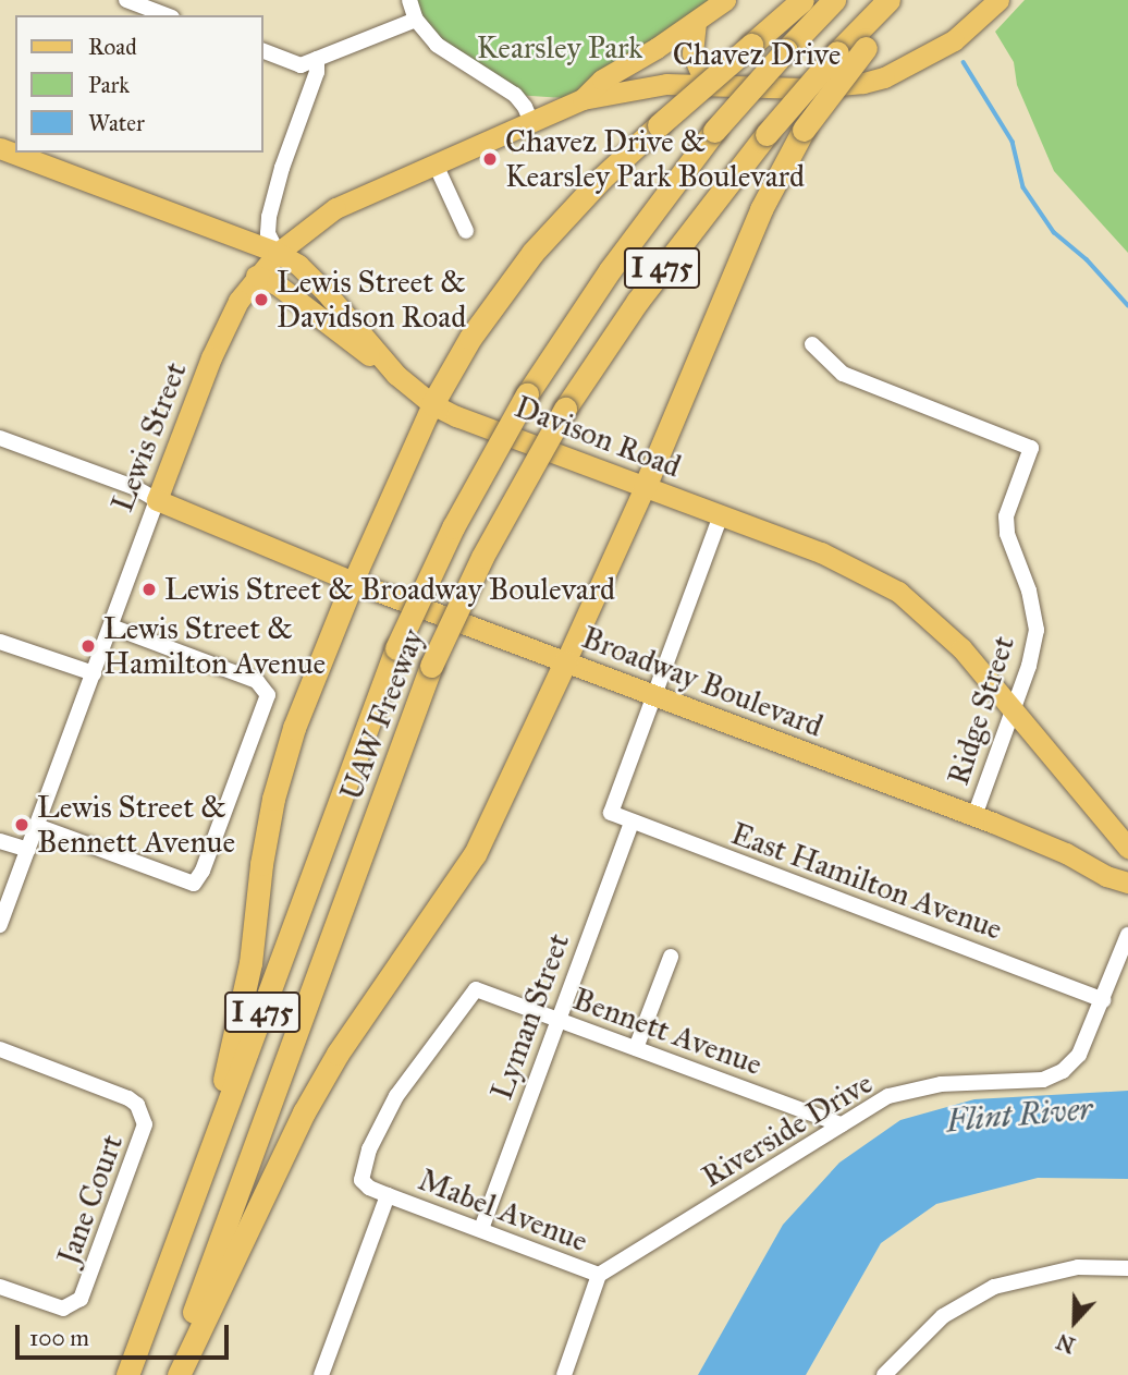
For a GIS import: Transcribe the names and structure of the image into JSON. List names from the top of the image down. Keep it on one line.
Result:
{"streets":{"highway":["I 475","UAW Freeway"],"main road":["Chavez Drive","Lewis Street","Davison Road","Broadway Boulevard"],"street":["Ridge Street","East Hamilton Avenue","Lyman Street","Bennett Avenue","Riverside Drive","Jane Court","Mabel Avenue"]},"crossings":[["Chavez Drive","Lewis Street"],["Lewis Street","Davison Road"],["Lewis Street","Broadway Boulevard"],["Davison Road","Ridge Street"],["Broadway Boulevard","Ridge Street"],["Broadway Boulevard","East Hamilton Avenue"],["East Hamilton Avenue","Lyman Street"],["East Hamilton Avenue","Riverside Drive"],["Lyman Street","Bennett Avenue"],["Lyman Street","Mabel Avenue"],["Bennett Avenue","Riverside Drive"],["Bennett Avenue","Mabel Avenue"],["Riverside Drive","Mabel Avenue"]],"water":["Flint River"],"parks":["Kearsley Park"],"places":["Chavez Drive & Kearsley Park Boulevard","Lewis Street & Davidson Road","Lewis Street & Broadway Boulevard","Lewis Street & Hamilton Avenue","Lewis Street & Bennett Avenue"],"legend":["Road","Park","Water"],"scale_bar":"100 m","north":"bottom"}
